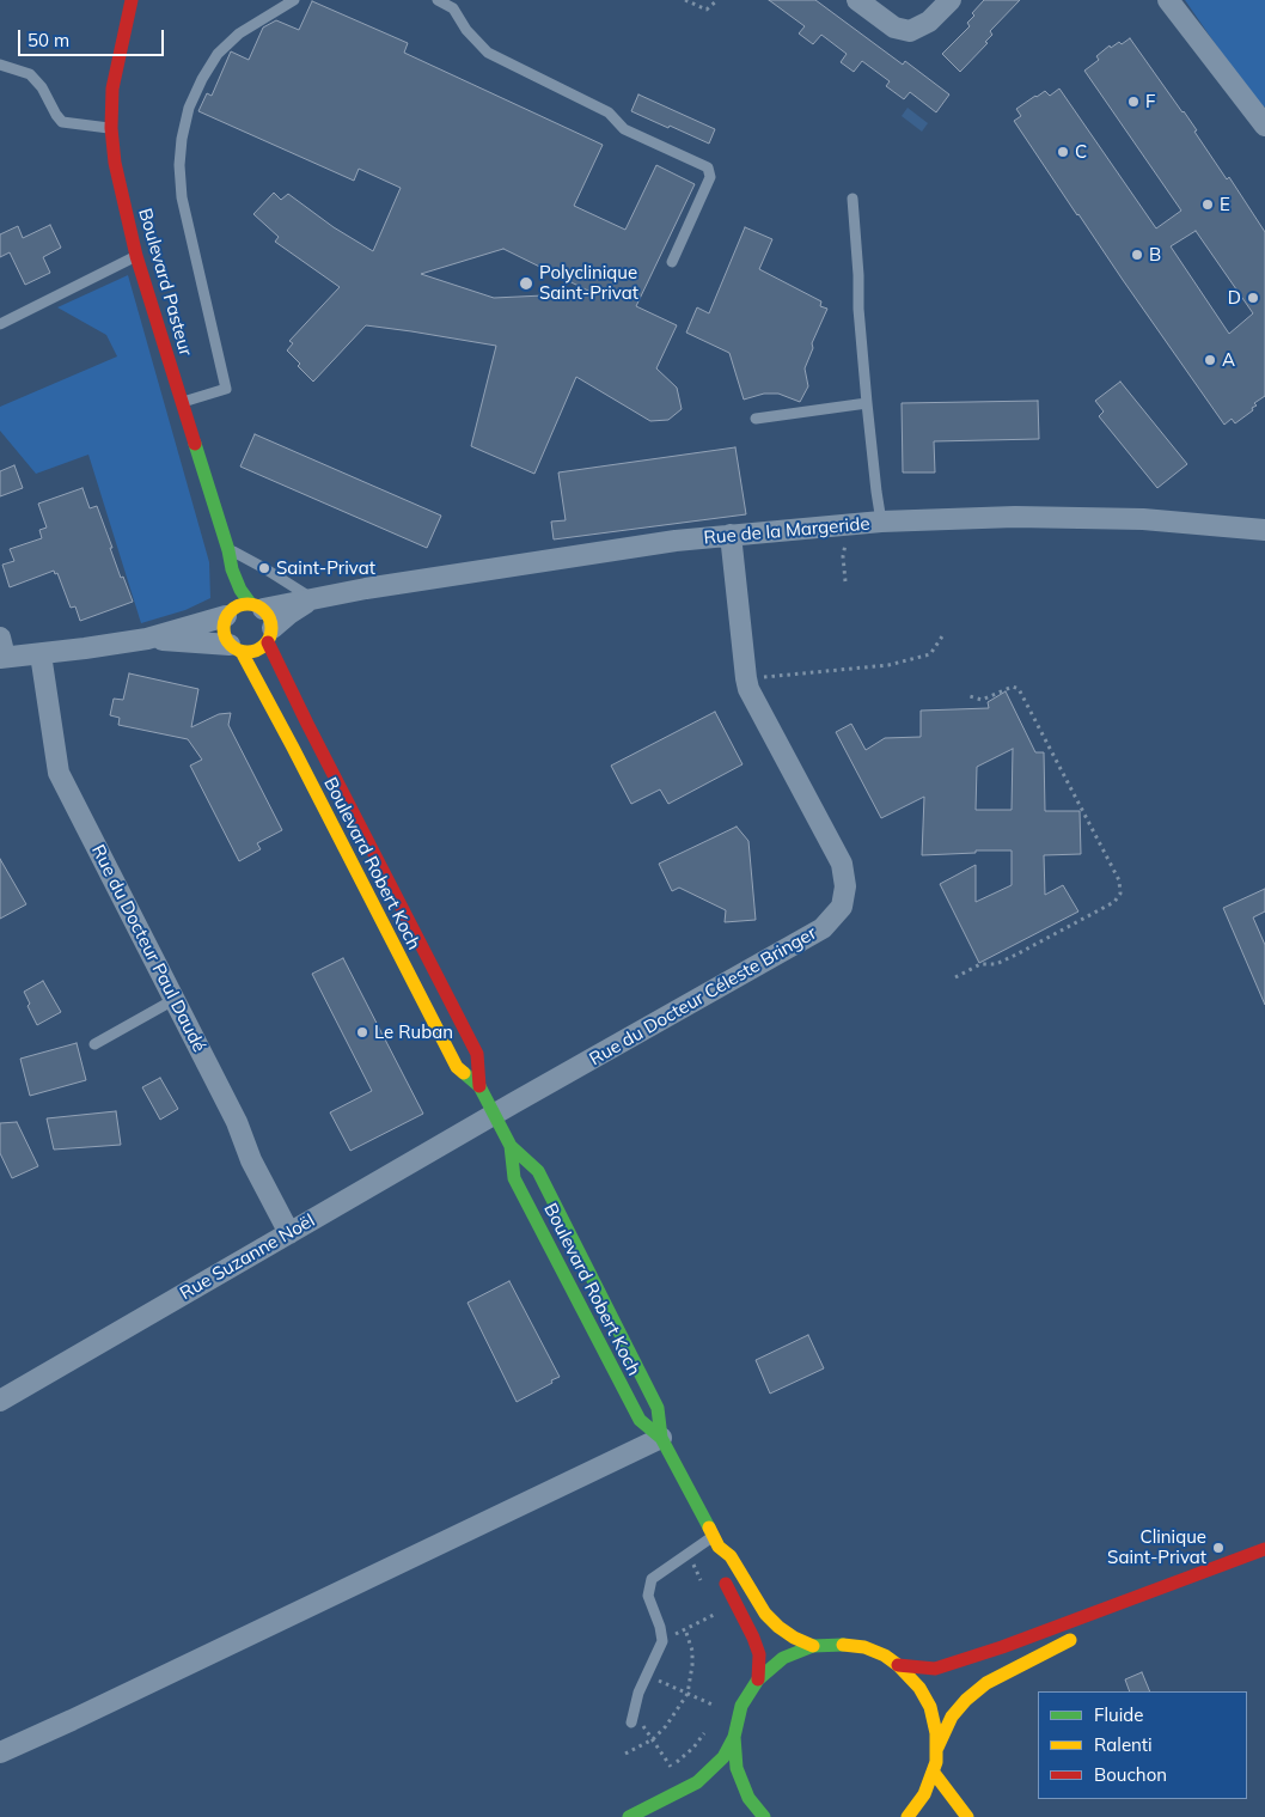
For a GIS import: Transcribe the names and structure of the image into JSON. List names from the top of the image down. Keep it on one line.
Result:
{"streets":{"main road":["Boulevard Pasteur","Boulevard Robert Koch"],"street":["Rue de la Margeride","Rue du Docteur Paul Daudé","Rue du Docteur Céleste Bringer","Rue Suzanne Noël"]},"crossings":[["Boulevard Pasteur","Rue de la Margeride"],["Boulevard Pasteur","Boulevard Robert Koch"],["Rue de la Margeride","Boulevard Robert Koch"],["Rue de la Margeride","Rue du Docteur Céleste Bringer"],["Boulevard Robert Koch","Rue du Docteur Céleste Bringer"],["Boulevard Robert Koch","Rue Suzanne Noël"],["Rue du Docteur Paul Daudé","Rue Suzanne Noël"],["Rue du Docteur Céleste Bringer","Rue Suzanne Noël"]],"places":["F","C","E","B","Polyclinique Saint-Privat","D","A","Saint-Privat","Le Ruban","Clinique Saint-Privat"],"legend":["Fluide","Ralenti","Bouchon"],"scale_bar":"50 m"}
